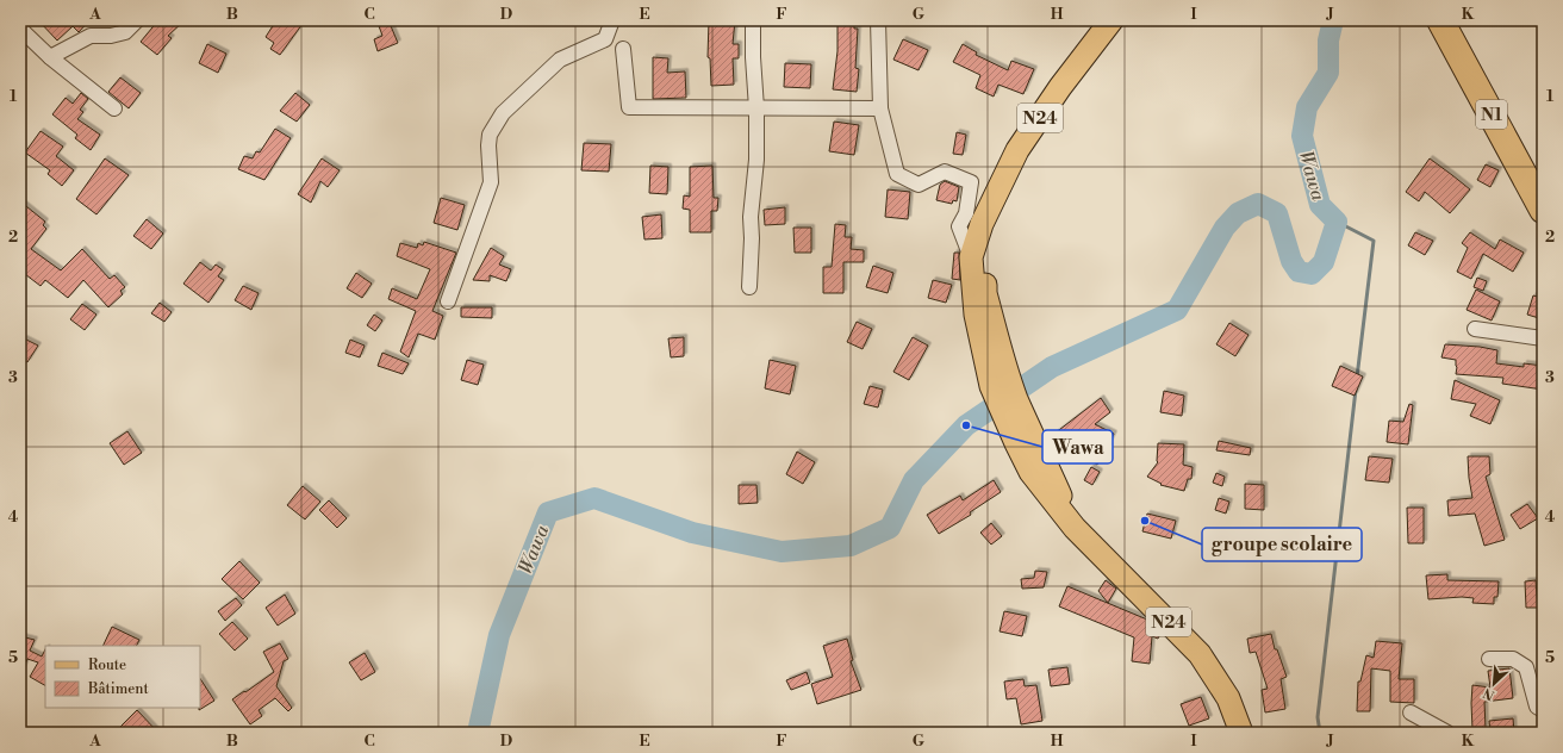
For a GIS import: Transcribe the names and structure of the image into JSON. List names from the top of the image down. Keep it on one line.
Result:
{"streets":{"highway":["N1"],"main road":["N24"]},"water":["Wawa"],"places":["Wawa","groupe scolaire"],"legend":["Route","Bâtiment"],"north":"bottom left","grid":{"columns":["A","B","C","D","E","F","G","H","I","J","K"],"rows":["1","2","3","4","5"]}}
